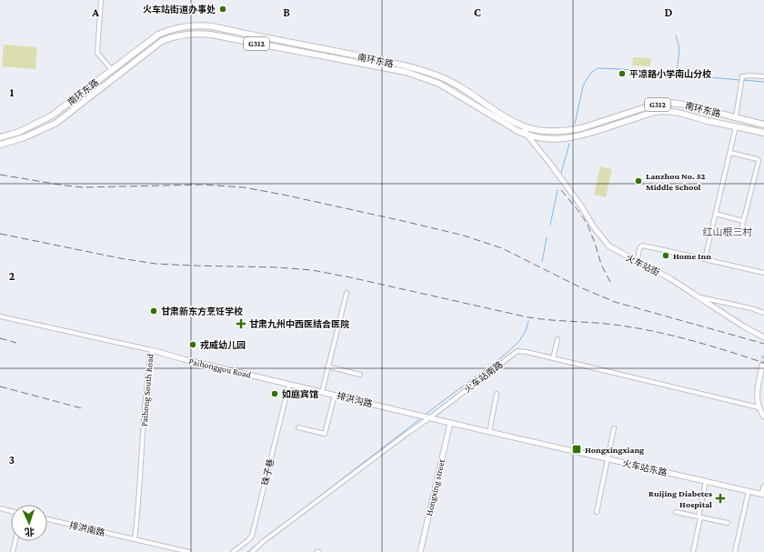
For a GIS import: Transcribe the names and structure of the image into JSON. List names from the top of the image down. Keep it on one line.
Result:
{"streets":{"highway":["G312","南环东路"],"main road":["火车站街","Paihonggou Road","排洪沟路","火车站东路","Hongxing street"],"street":["火车站南路","Paihong South Road","珠子巷","排洪南路"]},"crossings":[["南环东路","火车站街"],["Paihonggou Road","Paihong South Road"],["Paihonggou Road","排洪沟路"],["Paihonggou Road","珠子巷"],["火车站南路","火车站东路"],["Paihong South Road","排洪南路"],["排洪沟路","火车站东路"],["排洪沟路","珠子巷"],["火车站东路","Hongxing street"]],"districts":["红山根三村"],"places":{"other":["火车站街道办事处","平凉路小学南山分校","Lanzhou No. 52 Middle School","Home Inn","甘肃新东方烹饪学校","戎威幼儿园","如庭宾馆"],"health":["甘肃九州中西医结合医院","Ruijing Diabetes Hospital"],"transit":["Hongxingxiang"]},"north":"bottom","grid":{"columns":["A","B","C","D"],"rows":["1","2","3"]}}
